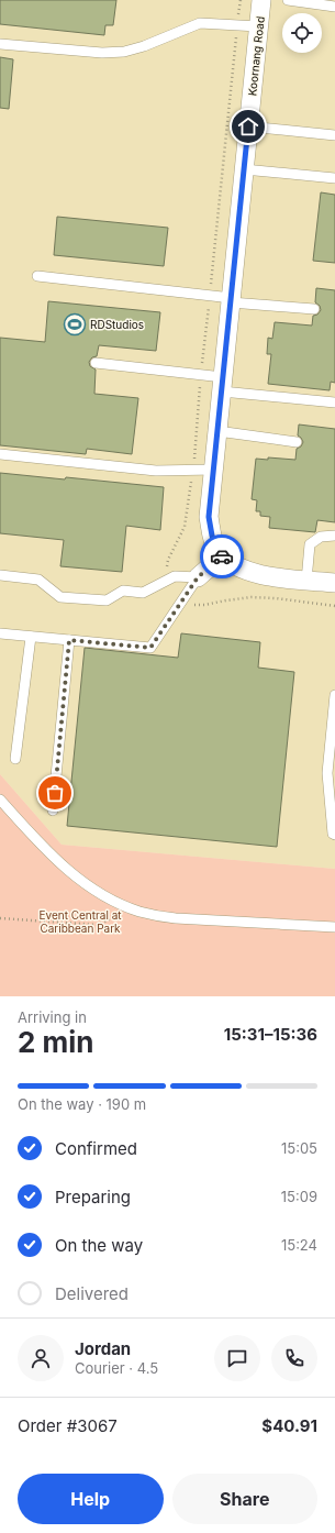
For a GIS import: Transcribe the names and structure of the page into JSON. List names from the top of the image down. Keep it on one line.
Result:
{"streets":{"street":["Koornang Road"]},"parks":["Event Central at Caribbean Park"],"places":{"sports":["RDStudios"]},"page":{"heading":["2 min","Arriving in","15:31–15:36"],"panel":["Jordan","Courier · 4.5","Order #3067","$40.91"],"bar":"On the way · 190 m","list":[["Confirmed","15:05"],["Preparing","15:09"],["On the way","15:24"],"Delivered"],"buttons":["Help","Share"]}}
